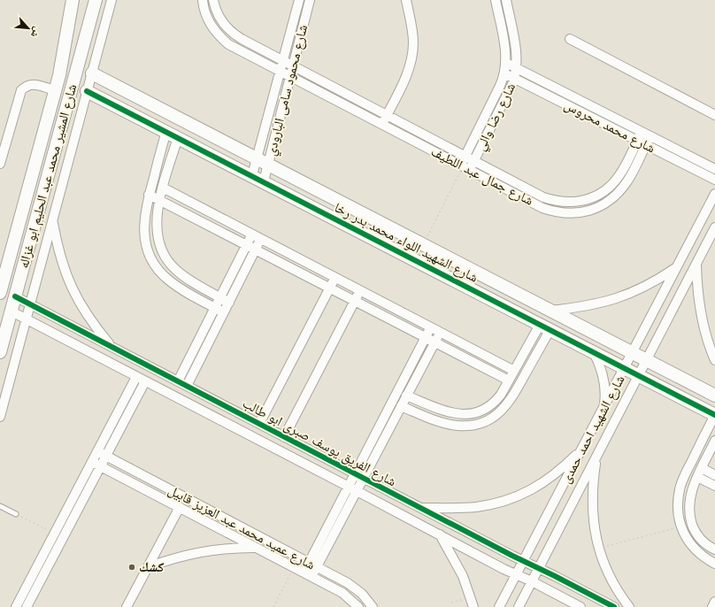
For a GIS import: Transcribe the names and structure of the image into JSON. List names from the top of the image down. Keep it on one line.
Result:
{"streets":{"street":["شارع محمود سامى البارودي","شارع رضا والي","شارع محمد محروس","شارع المشير محمد عبد الحليم ابو غزاله","شارع جمال عبد اللطيف","شارع الشهيد اللواء محمد بدر رخا","شارع الشهيد احمد حمدى","شارع الفريق يوسف صبرى ابو طالب","شارع عميد محمد عبد العزيز قابيل"]},"crossings":[["شارع محمود سامى البارودي","شارع جمال عبد اللطيف"],["شارع محمود سامى البارودي","شارع الشهيد اللواء محمد بدر رخا"],["شارع رضا والي","شارع محمد محروس"],["شارع رضا والي","شارع جمال عبد اللطيف"],["شارع محمد محروس","شارع جمال عبد اللطيف"],["شارع المشير محمد عبد الحليم ابو غزاله","شارع الفريق يوسف صبرى ابو طالب"],["شارع الشهيد اللواء محمد بدر رخا","شارع الشهيد احمد حمدى"],["شارع الشهيد احمد حمدى","شارع الفريق يوسف صبرى ابو طالب"]],"places":["كشك"],"north":"bottom right"}
